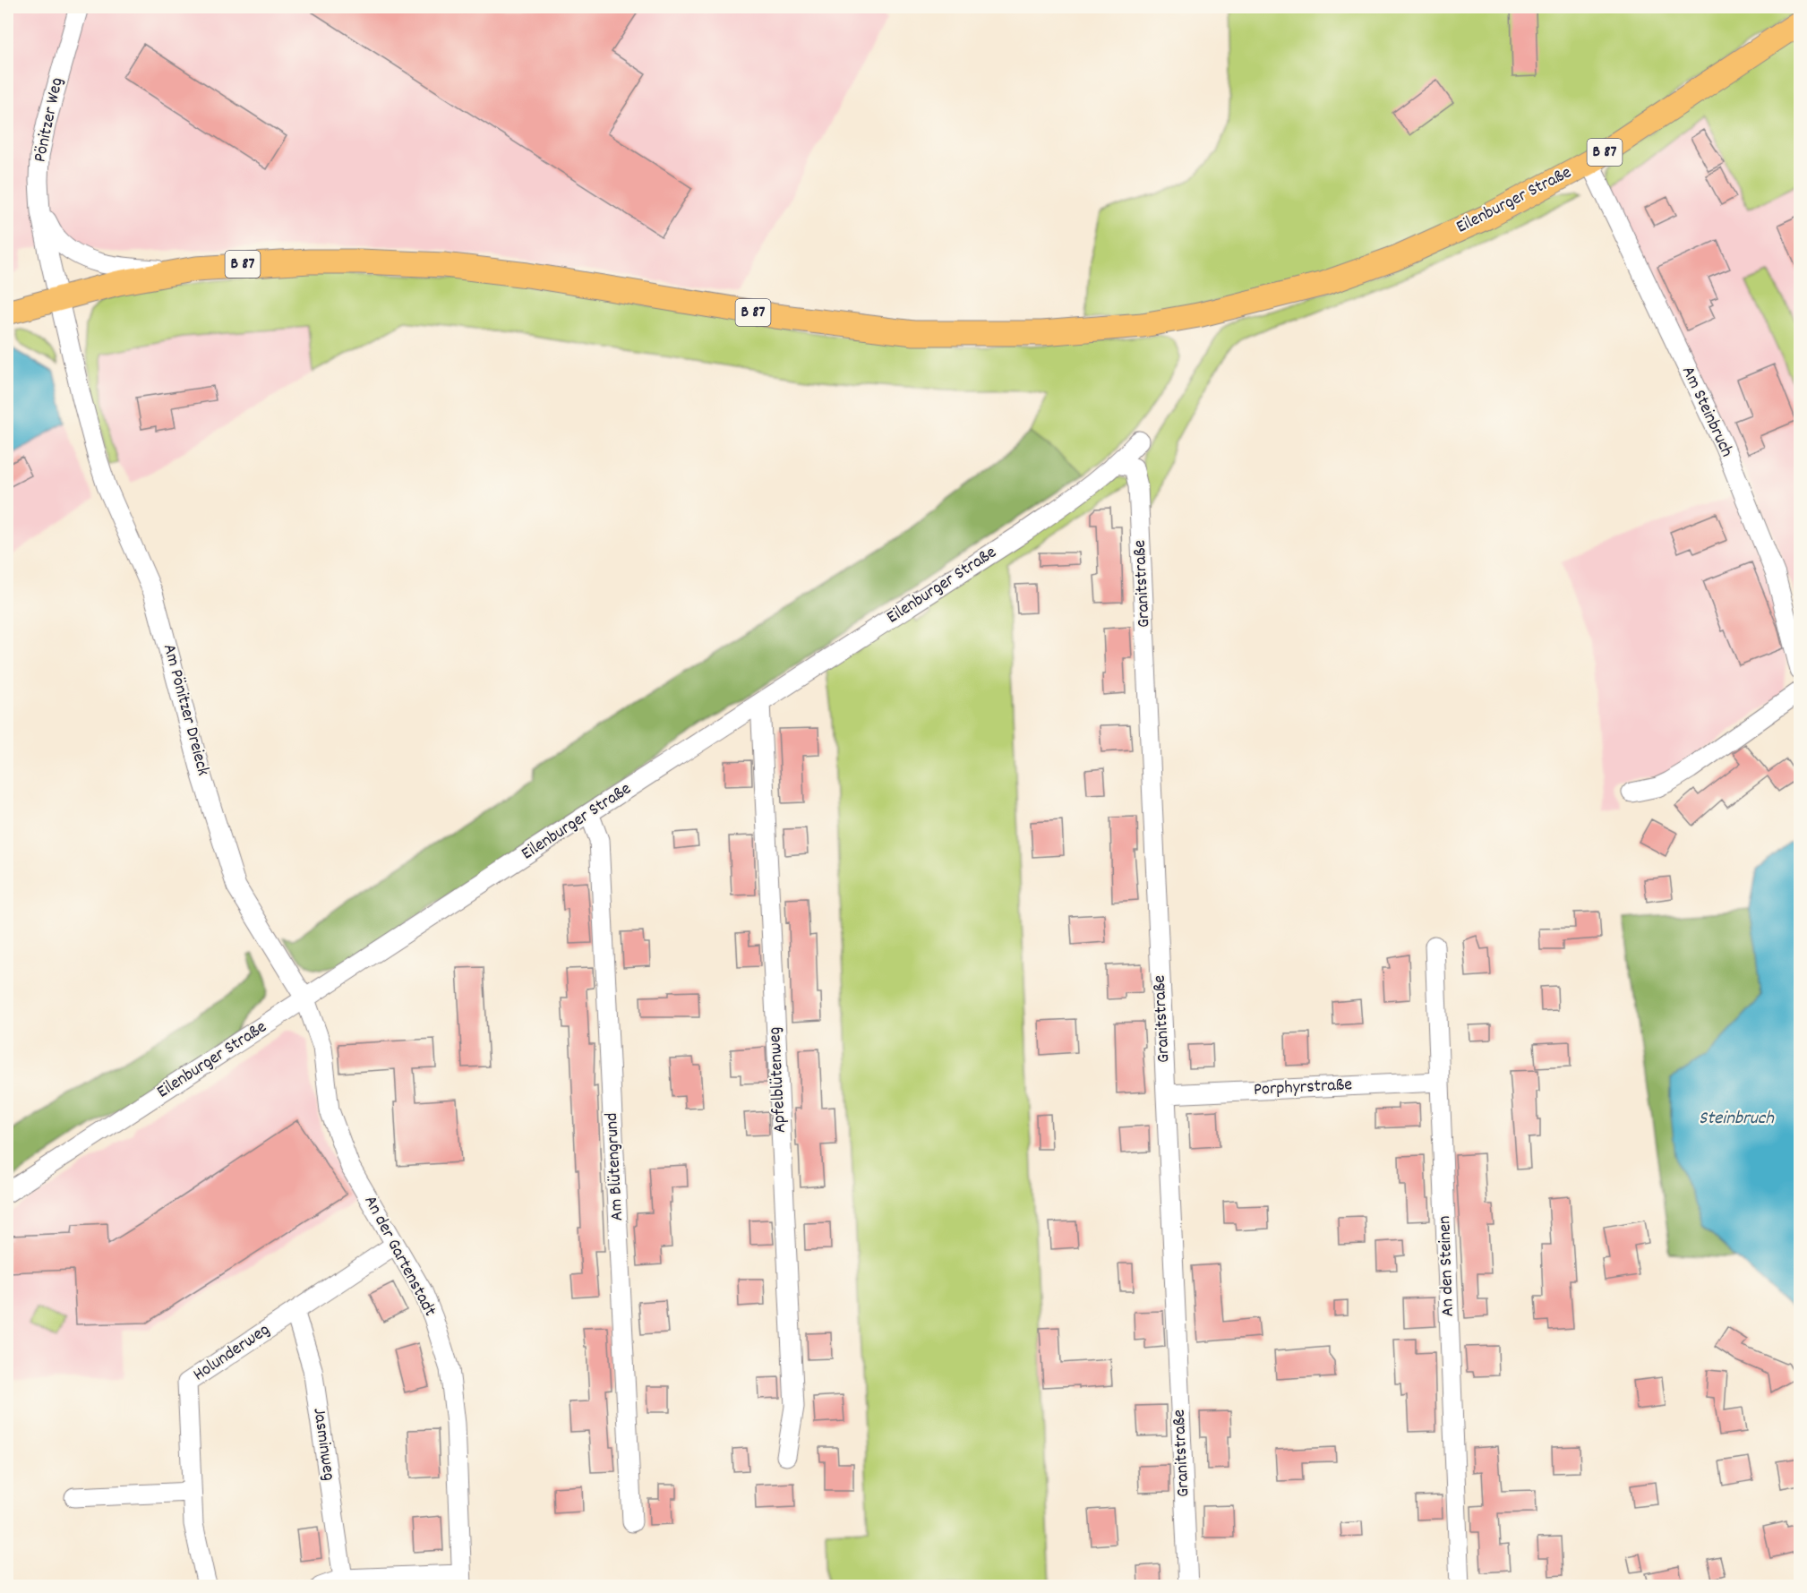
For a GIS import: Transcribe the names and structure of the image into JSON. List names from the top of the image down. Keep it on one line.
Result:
{"streets":{"main road":["B 87","Eilenburger Straße"],"street":["Pönitzer Weg","Am Steinbruch","Granitstraße","Am Pönitzer Dreieck","Apfelblütenweg","Porphyrstraße","Am Blütengrund","An der Gartenstadt","An den Steinen","Holunderweg","Jasminweg"]},"crossings":[["Pönitzer Weg","B 87"],["Pönitzer Weg","Am Pönitzer Dreieck"],["B 87","Eilenburger Straße"],["B 87","Am Pönitzer Dreieck"],["Eilenburger Straße","Am Steinbruch"],["Eilenburger Straße","Granitstraße"],["Eilenburger Straße","Am Pönitzer Dreieck"],["Eilenburger Straße","Apfelblütenweg"],["Eilenburger Straße","Am Blütengrund"],["Eilenburger Straße","An der Gartenstadt"],["Granitstraße","Porphyrstraße"],["Am Pönitzer Dreieck","An der Gartenstadt"],["Porphyrstraße","An den Steinen"],["An der Gartenstadt","Holunderweg"],["Holunderweg","Jasminweg"]],"water":["Steinbruch"]}
